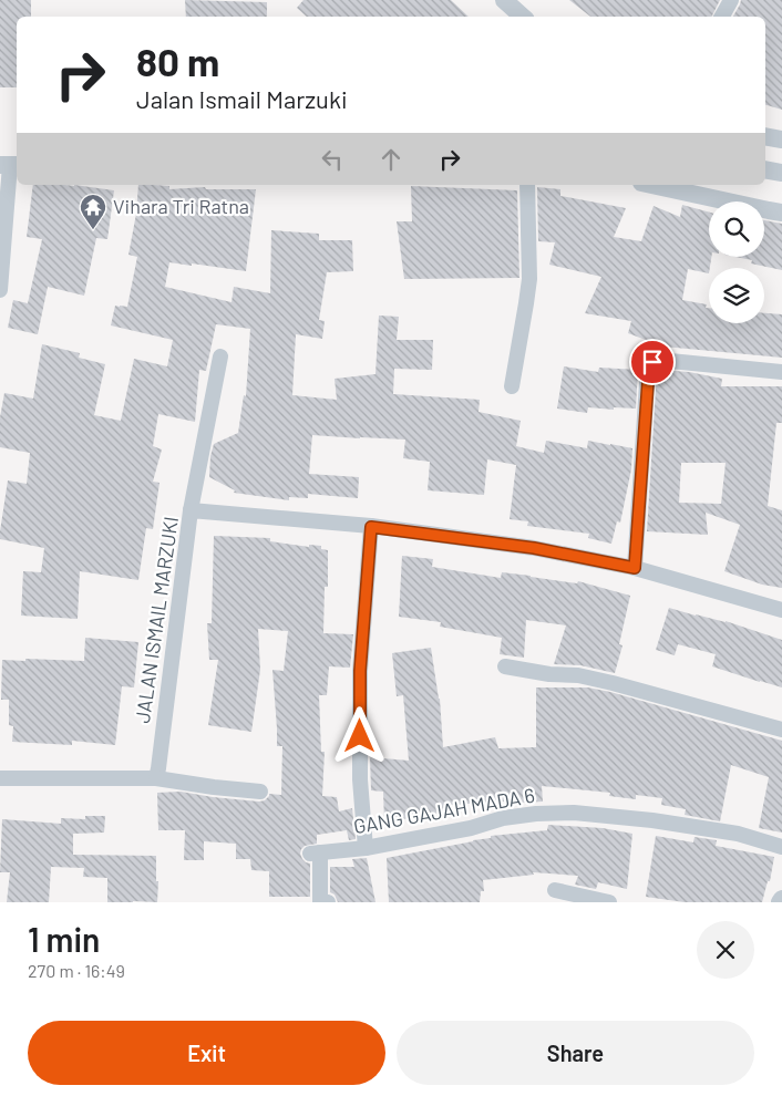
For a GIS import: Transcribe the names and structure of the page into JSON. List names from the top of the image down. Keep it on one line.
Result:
{"streets":{"street":["JALAN ISMAIL MARZUKI","GANG GAJAH MADA 6"]},"places":{"temple":["Vihara Tri Ratna"]},"page":{"turn":["80 m","Jalan Ismail Marzuki"],"heading":["1 min","270 m · 16:49"],"buttons":["Exit","Share"]}}
